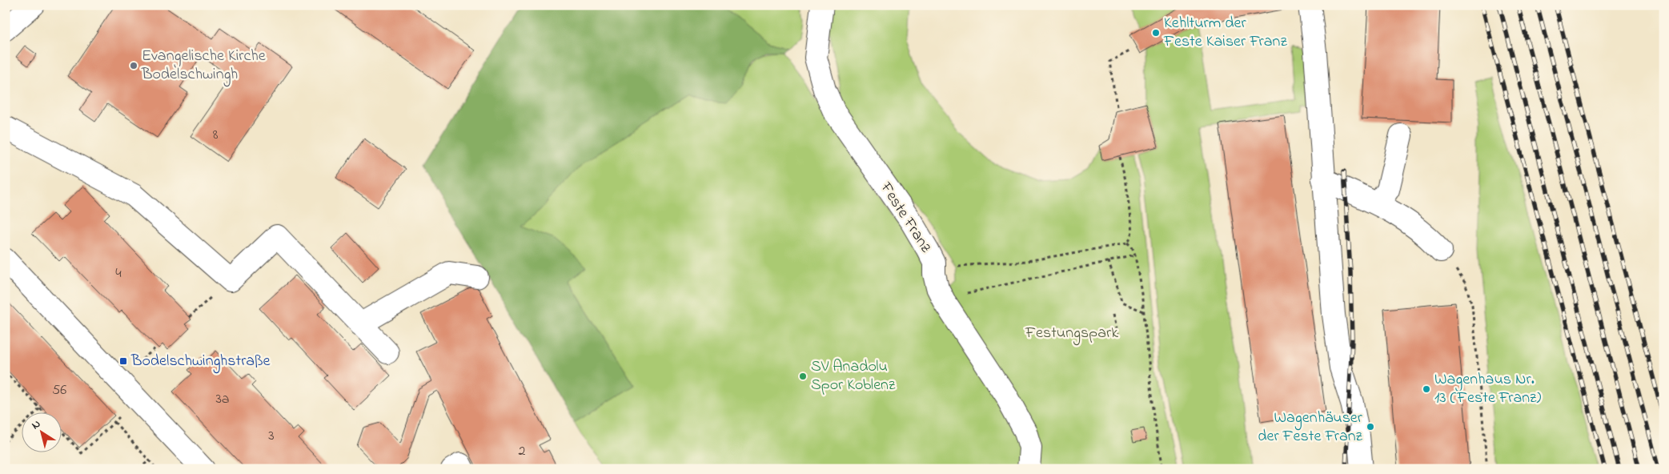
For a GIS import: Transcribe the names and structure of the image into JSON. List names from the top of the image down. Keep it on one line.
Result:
{"streets":{"street":["Feste Franz"]},"parks":["Festungspark"],"places":{"other":["Kehlturm der Feste Kaiser Franz","Evangelische Kirche Bodelschwingh","SV Anadolu Spor Koblenz","Wagenhaus Nr. 13 (Feste Franz)","Wagenhäuser der Feste Franz"],"transit":["Bodelschwinghstraße"]},"house_numbers":["8","4","56","3a","3","2"],"north":"top left"}
